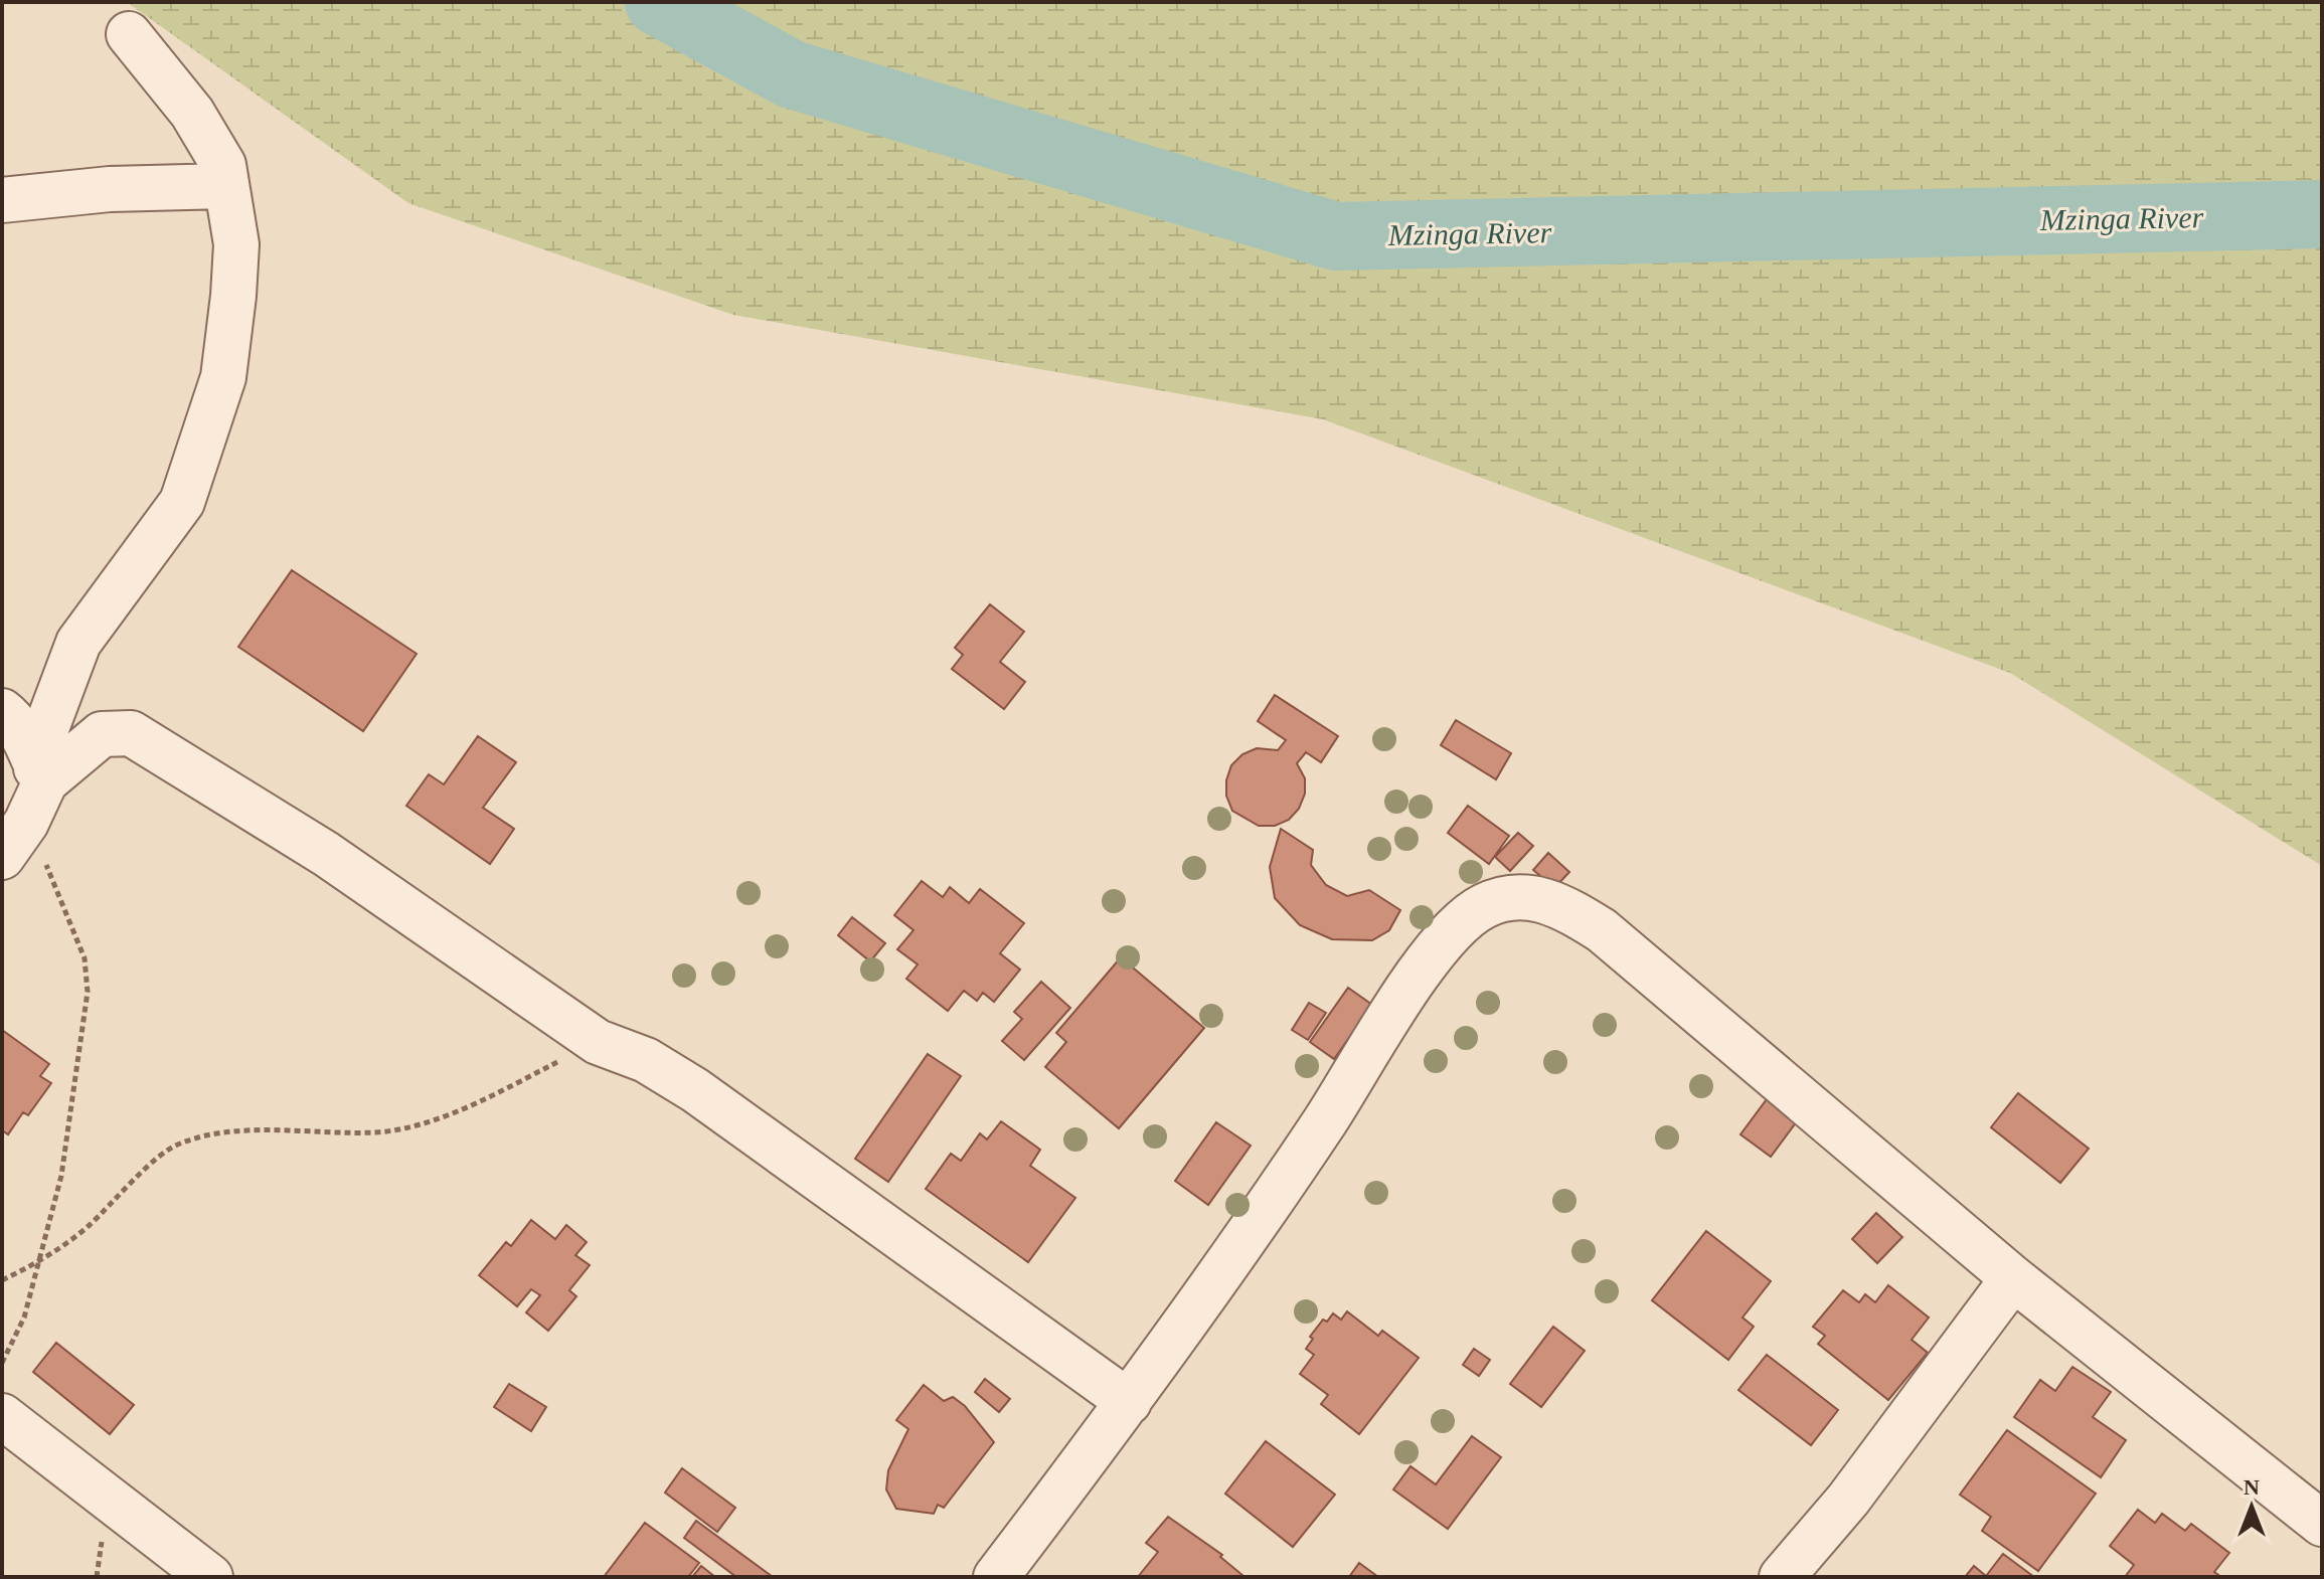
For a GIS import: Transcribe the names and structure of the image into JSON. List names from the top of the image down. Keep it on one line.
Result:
{"water":["Mzinga River"],"north":"top"}
